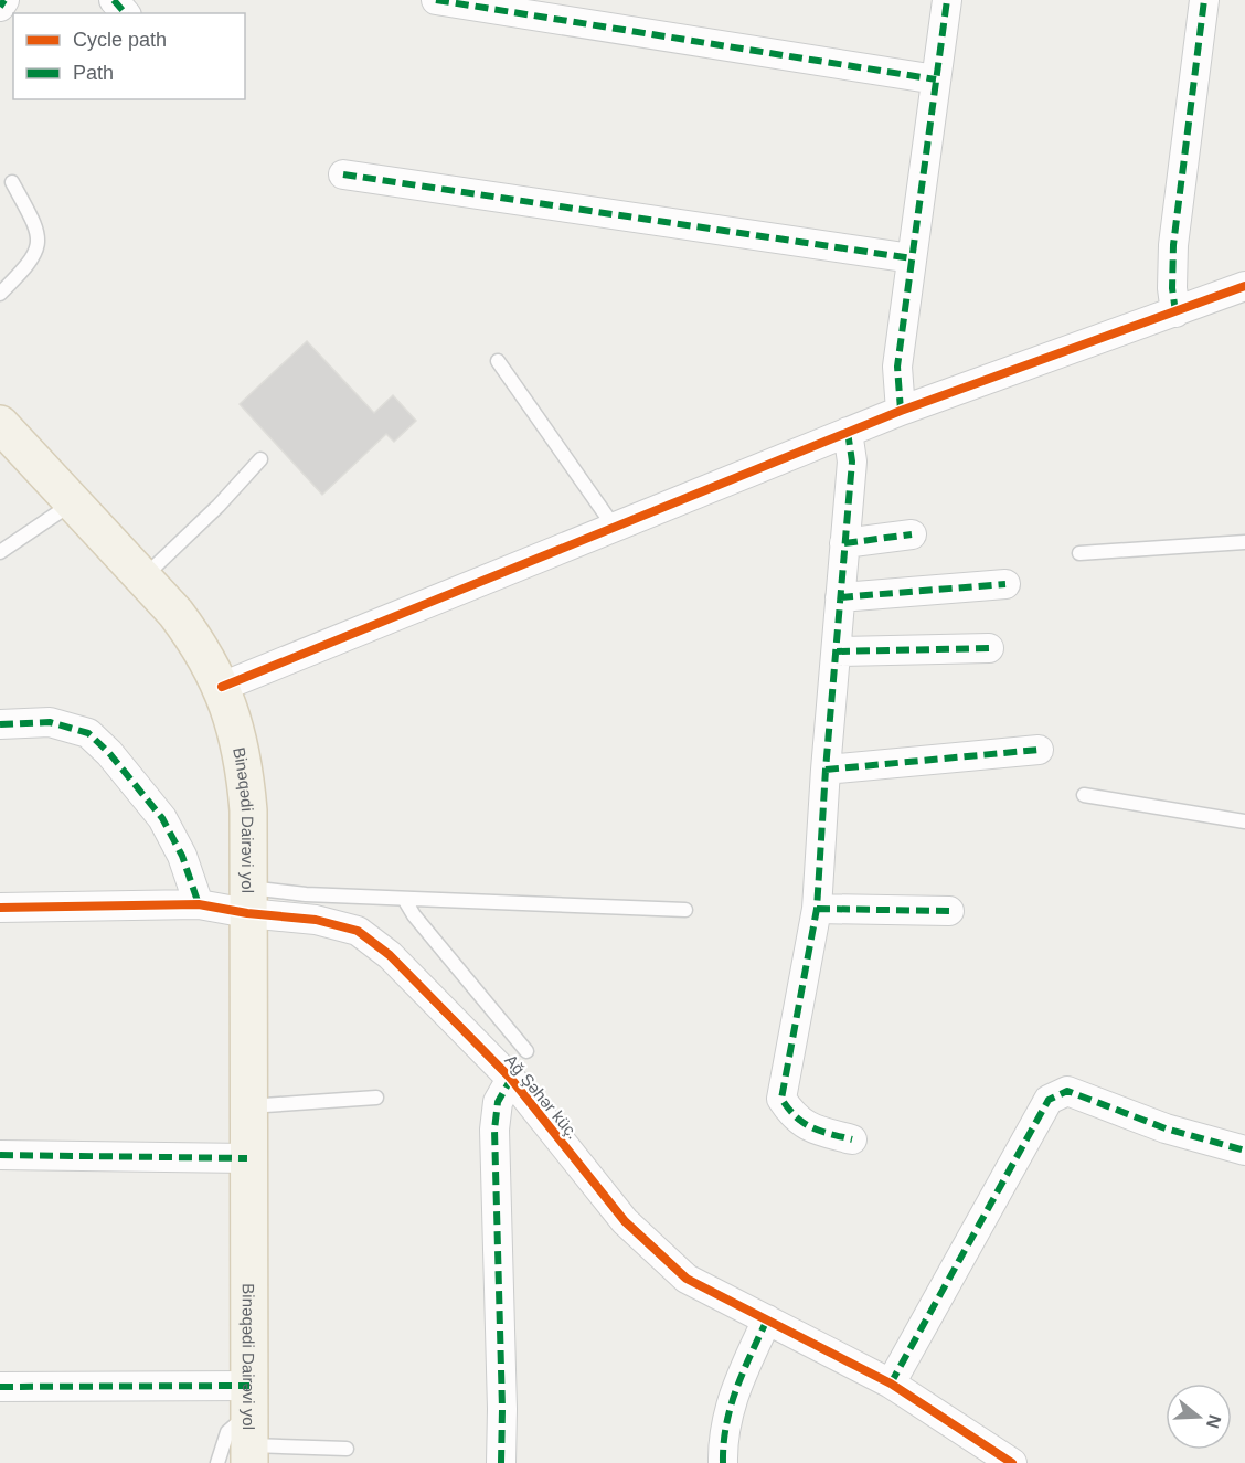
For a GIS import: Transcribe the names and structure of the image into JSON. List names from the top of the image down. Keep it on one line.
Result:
{"streets":{"main road":["Binəqədi Dairəvi yol"],"street":["Ağ Şəhər küç."]},"crossings":[["Binəqədi Dairəvi yol","Ağ Şəhər küç."]],"legend":["Cycle path","Path"],"north":"right"}
